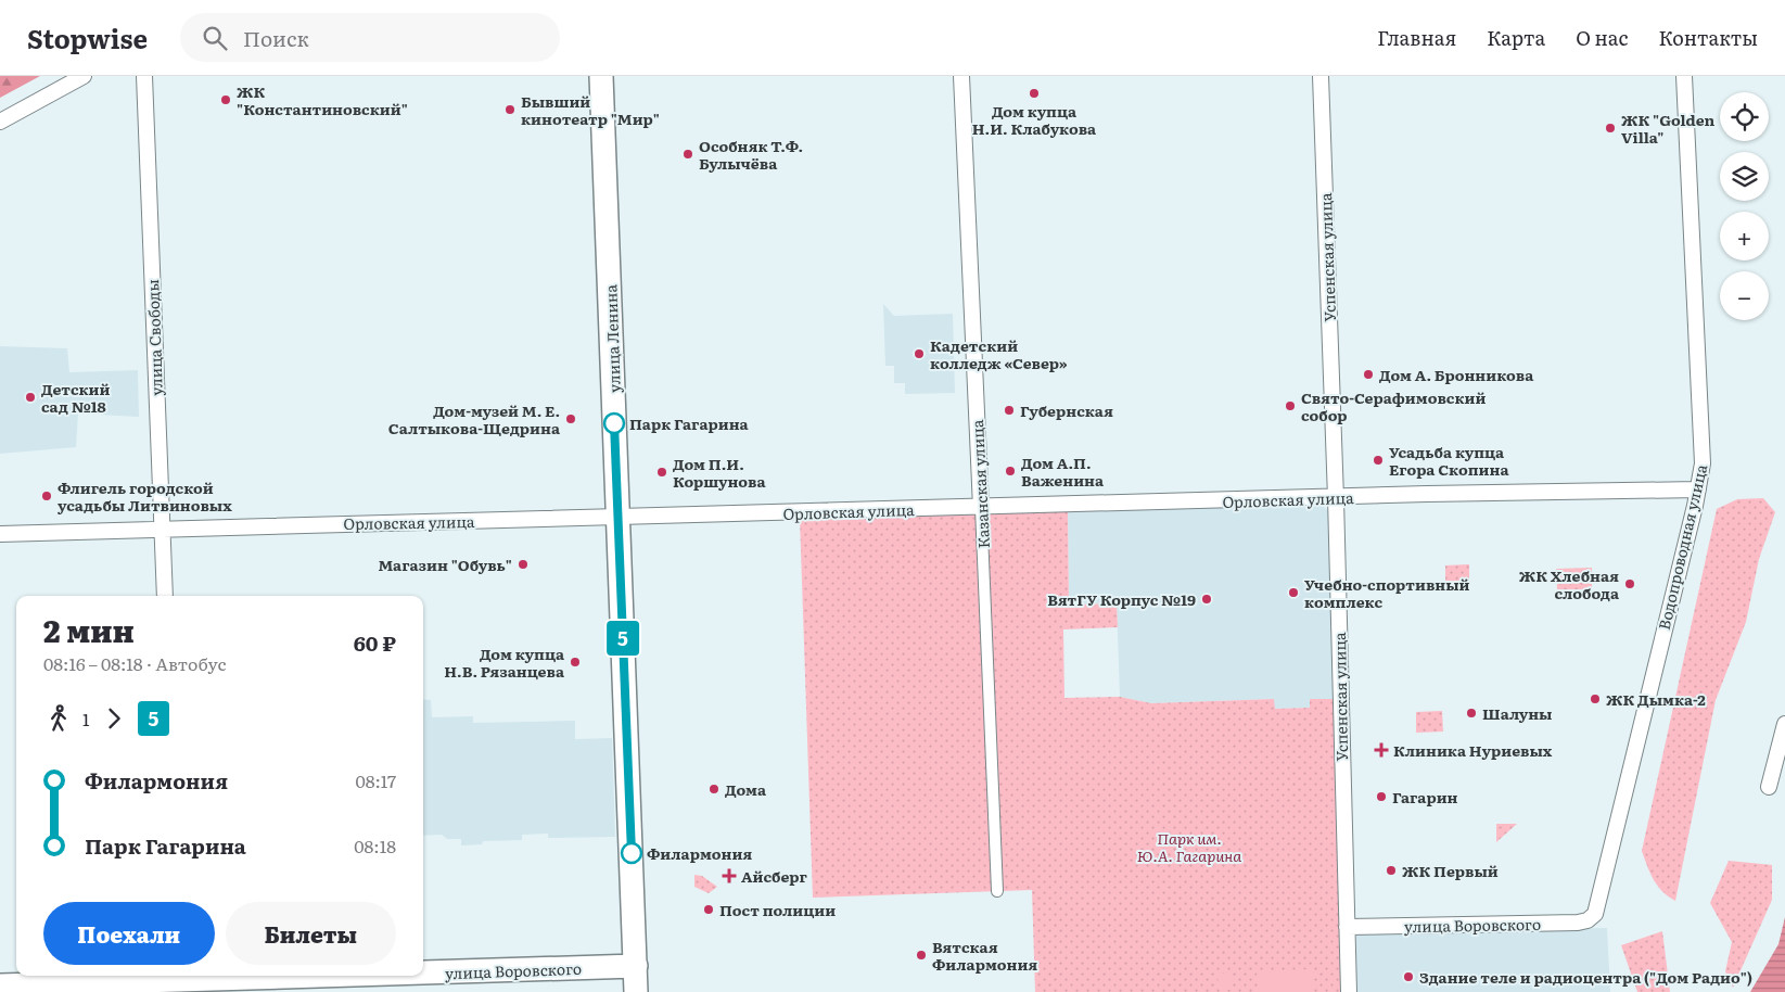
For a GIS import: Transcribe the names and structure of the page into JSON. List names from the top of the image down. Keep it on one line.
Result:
{"streets":{"main road":["улица Ленина","улица Воровского"],"street":["Успенская улица","улица Свободы","Казанская улица","Орловская улица","Водопроводная улица"]},"crossings":[["Успенская улица","Орловская улица"],["Успенская улица","улица Воровского"],["улица Свободы","Орловская улица"],["улица Ленина","Орловская улица"],["улица Ленина","улица Воровского"],["Казанская улица","Орловская улица"],["Орловская улица","Водопроводная улица"],["Водопроводная улица","улица Воровского"]],"parks":["Парк им. Ю.А. Гагарина"],"places":{"other":["Дом купца Н.И. Клабукова","ЖК \"Константиновский\"","Бывший кинотеатр \"Мир\"","ЖК \"Golden Villa\"","Особняк Т.Ф. Булычёва","Кадетский колледж «Север»","Дом А. Бронникова","Детский сад №18","Свято-Серафимовский собор","Губернская","Дом-музей М. Е. Салтыкова-Щедрина","Парк Гагарина","Усадьба купца Егора Скопина","Дом А.П. Важенина","Дом П.И. Коршунова","Флигель городской усадьбы Литвиновых","Магазин \"Обувь\"","ЖК Хлебная слобода","Учебно-спортивный комплекс","ВятГУ Корпус №19","Дом купца Н.В. Рязанцева","ЖК Дымка-2","Шалуны","Дома","Гагарин","Филармония","ЖК Первый","Пост полиции","Вятская Филармония","Здание теле и радиоцентра (\"Дом Радио\")"],"health":["Клиника Нуриевых","Айсберг"]},"lines":["bus line 5"],"page":{"header":"Stopwise","search":"Поиск","nav":["Главная","Карта","О нас","Контакты"],"on_map":"5","map_buttons":["+","−"],"heading":["2 мин","08:16 – 08:18 · Автобус","60 ₽"],"legs":["1","5"],"list":[{"name":"Филармония","value":"08:17"},{"name":"Парк Гагарина","value":"08:18"}],"buttons":["Поехали","Билеты"]}}
